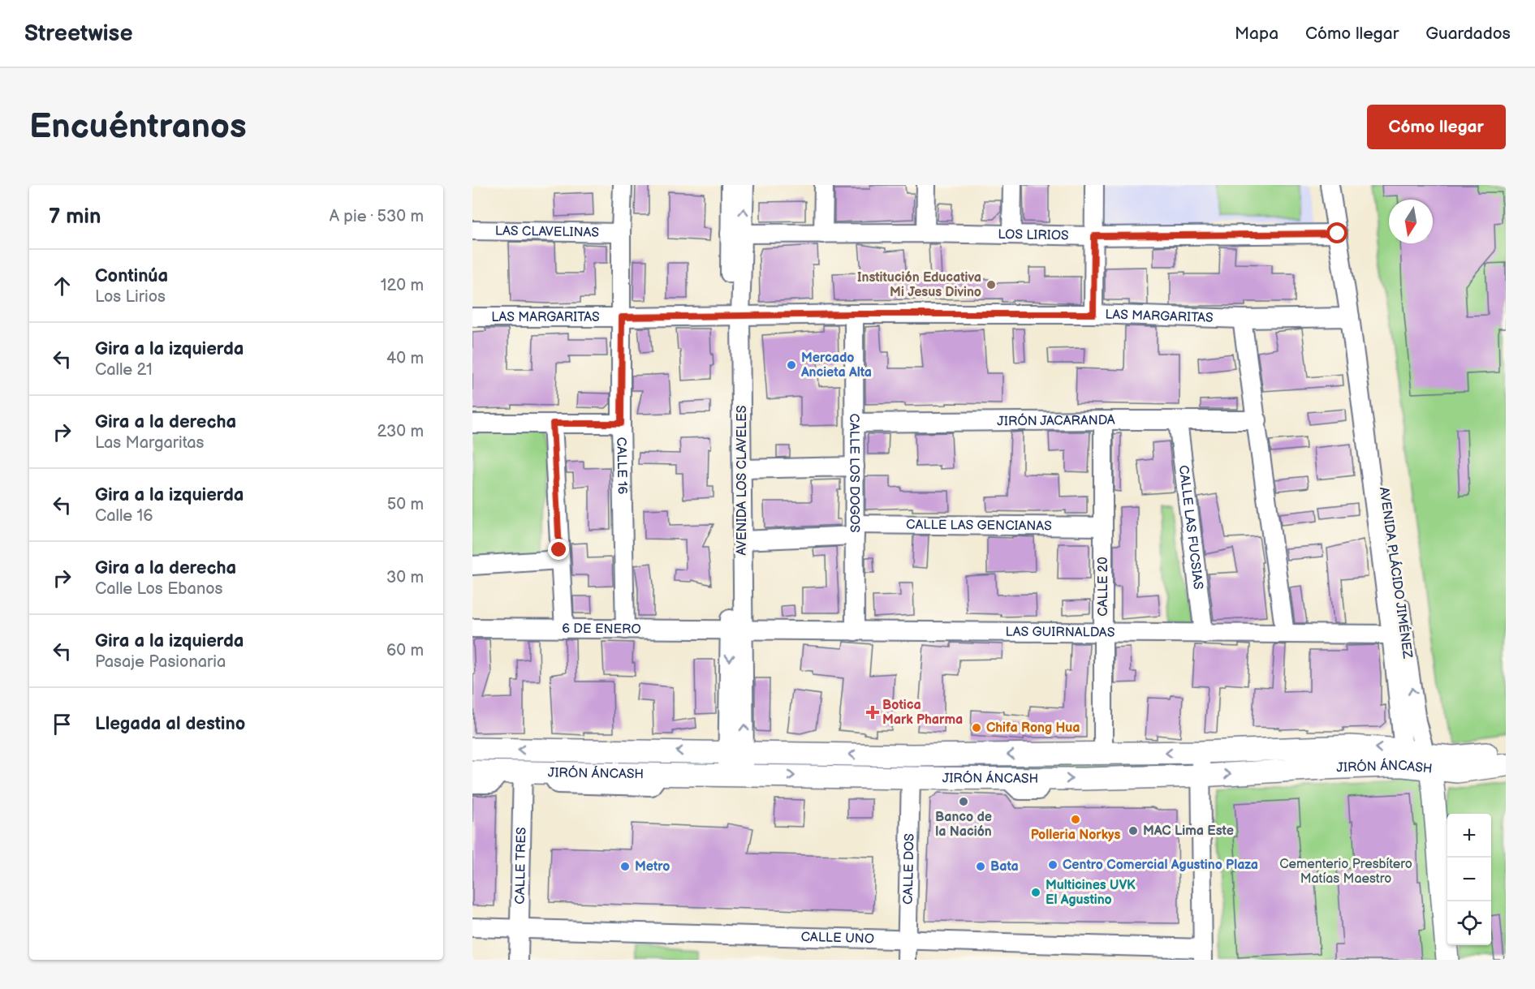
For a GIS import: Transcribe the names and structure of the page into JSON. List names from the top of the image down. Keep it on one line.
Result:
{"streets":{"main road":["AVENIDA PLÁCIDO JIMÉNEZ","JIRÓN ÁNCASH"],"street":["LAS CLAVELINAS","LOS LIRIOS","LAS MARGARITAS","JIRÓN JACARANDA","CALLE 16","CALLE LOS DOGOS","AVENIDA LOS CLAVELES","CALLE LAS GENCIANAS","CALLE LAS FUCSIAS","CALLE 20","6 DE ENERO","LAS GUIRNALDAS","CALLE TRES","CALLE DOS","CALLE UNO"]},"crossings":[["LAS CLAVELINAS","CALLE 16"],["LOS LIRIOS","AVENIDA LOS CLAVELES"],["LOS LIRIOS","AVENIDA PLÁCIDO JIMÉNEZ"],["LAS MARGARITAS","CALLE 16"],["LAS MARGARITAS","CALLE LOS DOGOS"],["LAS MARGARITAS","AVENIDA LOS CLAVELES"],["LAS MARGARITAS","AVENIDA PLÁCIDO JIMÉNEZ"],["JIRÓN JACARANDA","CALLE LOS DOGOS"],["JIRÓN JACARANDA","CALLE LAS FUCSIAS"],["JIRÓN JACARANDA","CALLE 20"],["CALLE 16","6 DE ENERO"],["CALLE LOS DOGOS","CALLE LAS GENCIANAS"],["CALLE LOS DOGOS","LAS GUIRNALDAS"],["AVENIDA LOS CLAVELES","CALLE LAS GENCIANAS"],["AVENIDA LOS CLAVELES","6 DE ENERO"],["AVENIDA LOS CLAVELES","LAS GUIRNALDAS"],["AVENIDA LOS CLAVELES","JIRÓN ÁNCASH"],["CALLE LAS GENCIANAS","CALLE 20"],["CALLE LAS FUCSIAS","LAS GUIRNALDAS"],["AVENIDA PLÁCIDO JIMÉNEZ","LAS GUIRNALDAS"],["AVENIDA PLÁCIDO JIMÉNEZ","JIRÓN ÁNCASH"],["CALLE 20","LAS GUIRNALDAS"],["CALLE 20","JIRÓN ÁNCASH"],["6 DE ENERO","LAS GUIRNALDAS"],["JIRÓN ÁNCASH","CALLE TRES"],["JIRÓN ÁNCASH","CALLE DOS"],["JIRÓN ÁNCASH","CALLE UNO"],["CALLE TRES","CALLE UNO"],["CALLE DOS","CALLE UNO"]],"parks":["Cementerio Presbítero Matías Maestro"],"places":{"other":["Institución Educativa Mi Jesus Divino","Mercado Ancieta Alta","Chifa Rong Hua","Banco de la Nación","Polleria Norkys","MAC Lima Este","Centro Comercial Agustino Plaza","Metro","Bata","Multicines UVK El Agustino"],"health":["Botica Mark Pharma"]},"north":"bottom","page":{"header":"Streetwise","nav":["Mapa","Cómo llegar","Guardados"],"buttons":"Cómo llegar","title":"Encuéntranos","heading":["7 min","A pie · 530 m"],"list":[["Continúa","Los Lirios","120 m"],["Gira a la izquierda","Calle 21","40 m"],["Gira a la derecha","Las Margaritas","230 m"],["Gira a la izquierda","Calle 16","50 m"],["Gira a la derecha","Calle Los Ebanos","30 m"],["Gira a la izquierda","Pasaje Pasionaria","60 m"],"Llegada al destino"],"map_buttons":["+","−"]}}
